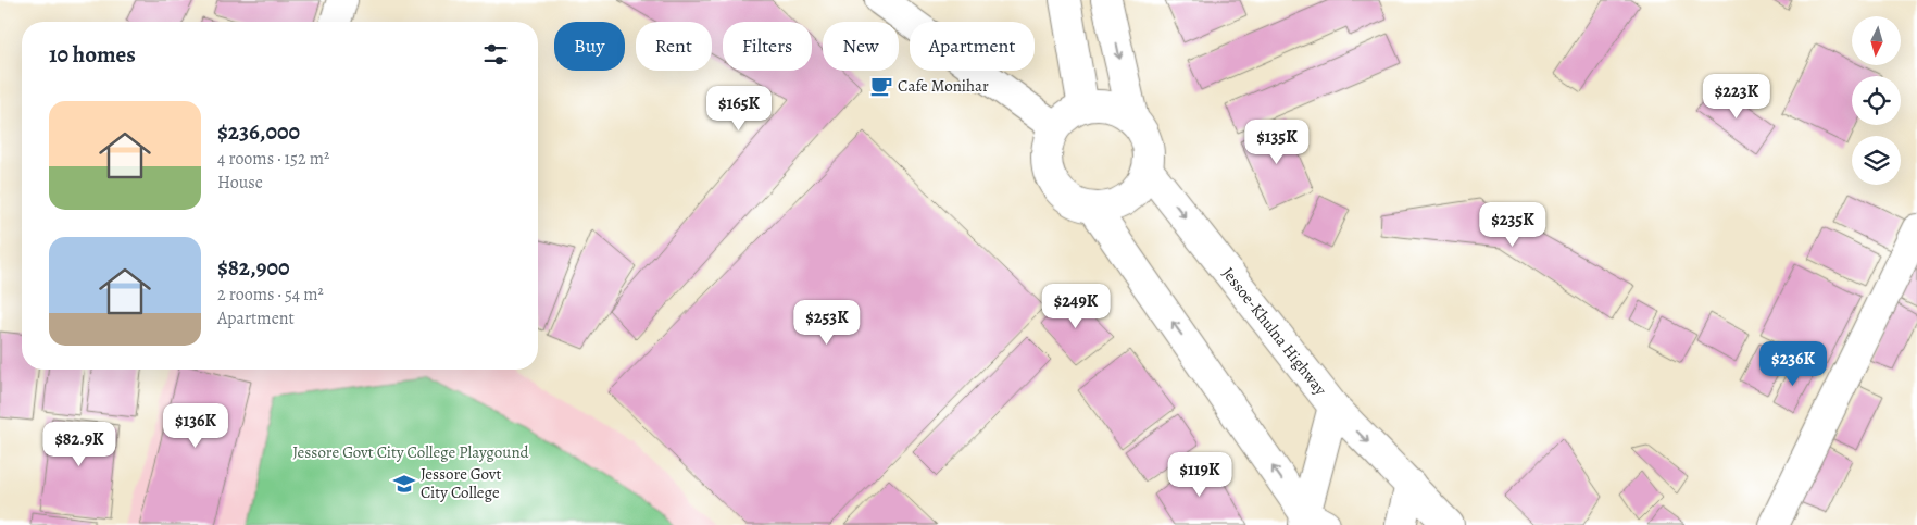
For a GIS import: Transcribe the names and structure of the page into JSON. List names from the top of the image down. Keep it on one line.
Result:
{"streets":{"main road":["Jessoe-Khulna Highway"]},"parks":["Jessore Govt City College Playgound"],"places":{"cafe":["Cafe Monihar"],"school or university":["Jessore Govt City College"]},"north":"bottom","page":{"chip":["Buy","Rent","Filters","New","Apartment"],"heading":"10 homes","price":["$223K","$165K","$135K","$235K","$249K","$253K","$236K","$136K","$82.9K","$119K"],"list":[{"name":"$236,000","note":"4 rooms · 152 m² · House"},{"name":"$82,900","note":"2 rooms · 54 m² · Apartment"}]}}
